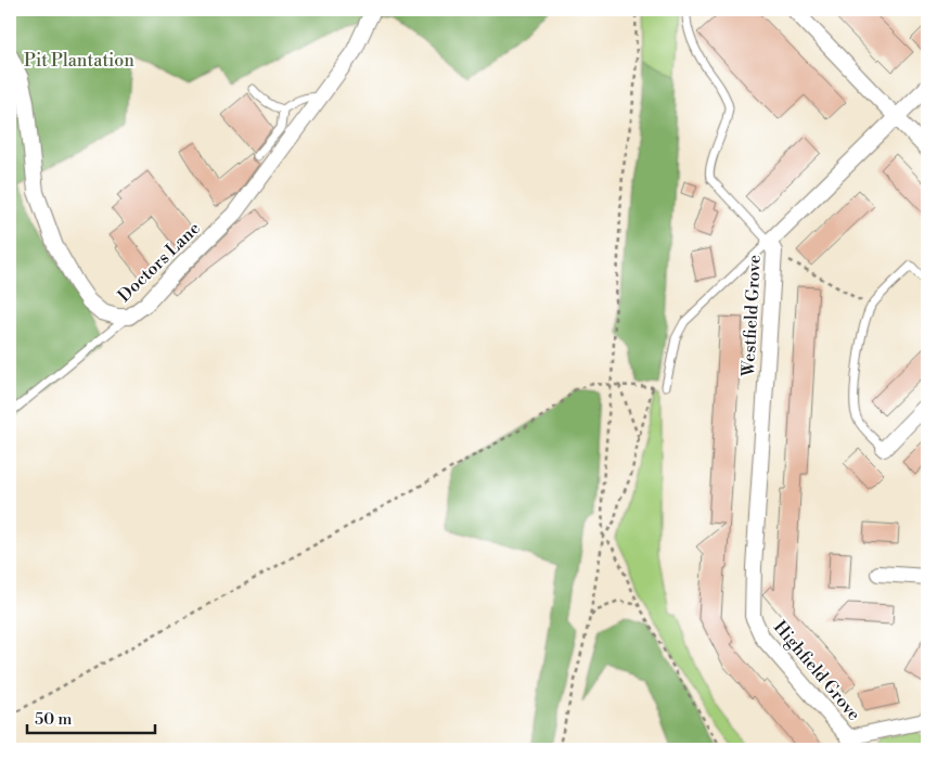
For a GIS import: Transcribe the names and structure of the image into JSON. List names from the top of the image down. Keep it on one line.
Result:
{"streets":{"street":["Doctors Lane","Westfield Grove","Highfield Grove"]},"crossings":[["Westfield Grove","Highfield Grove"]],"parks":["Pit Plantation"],"scale_bar":"50 m"}
